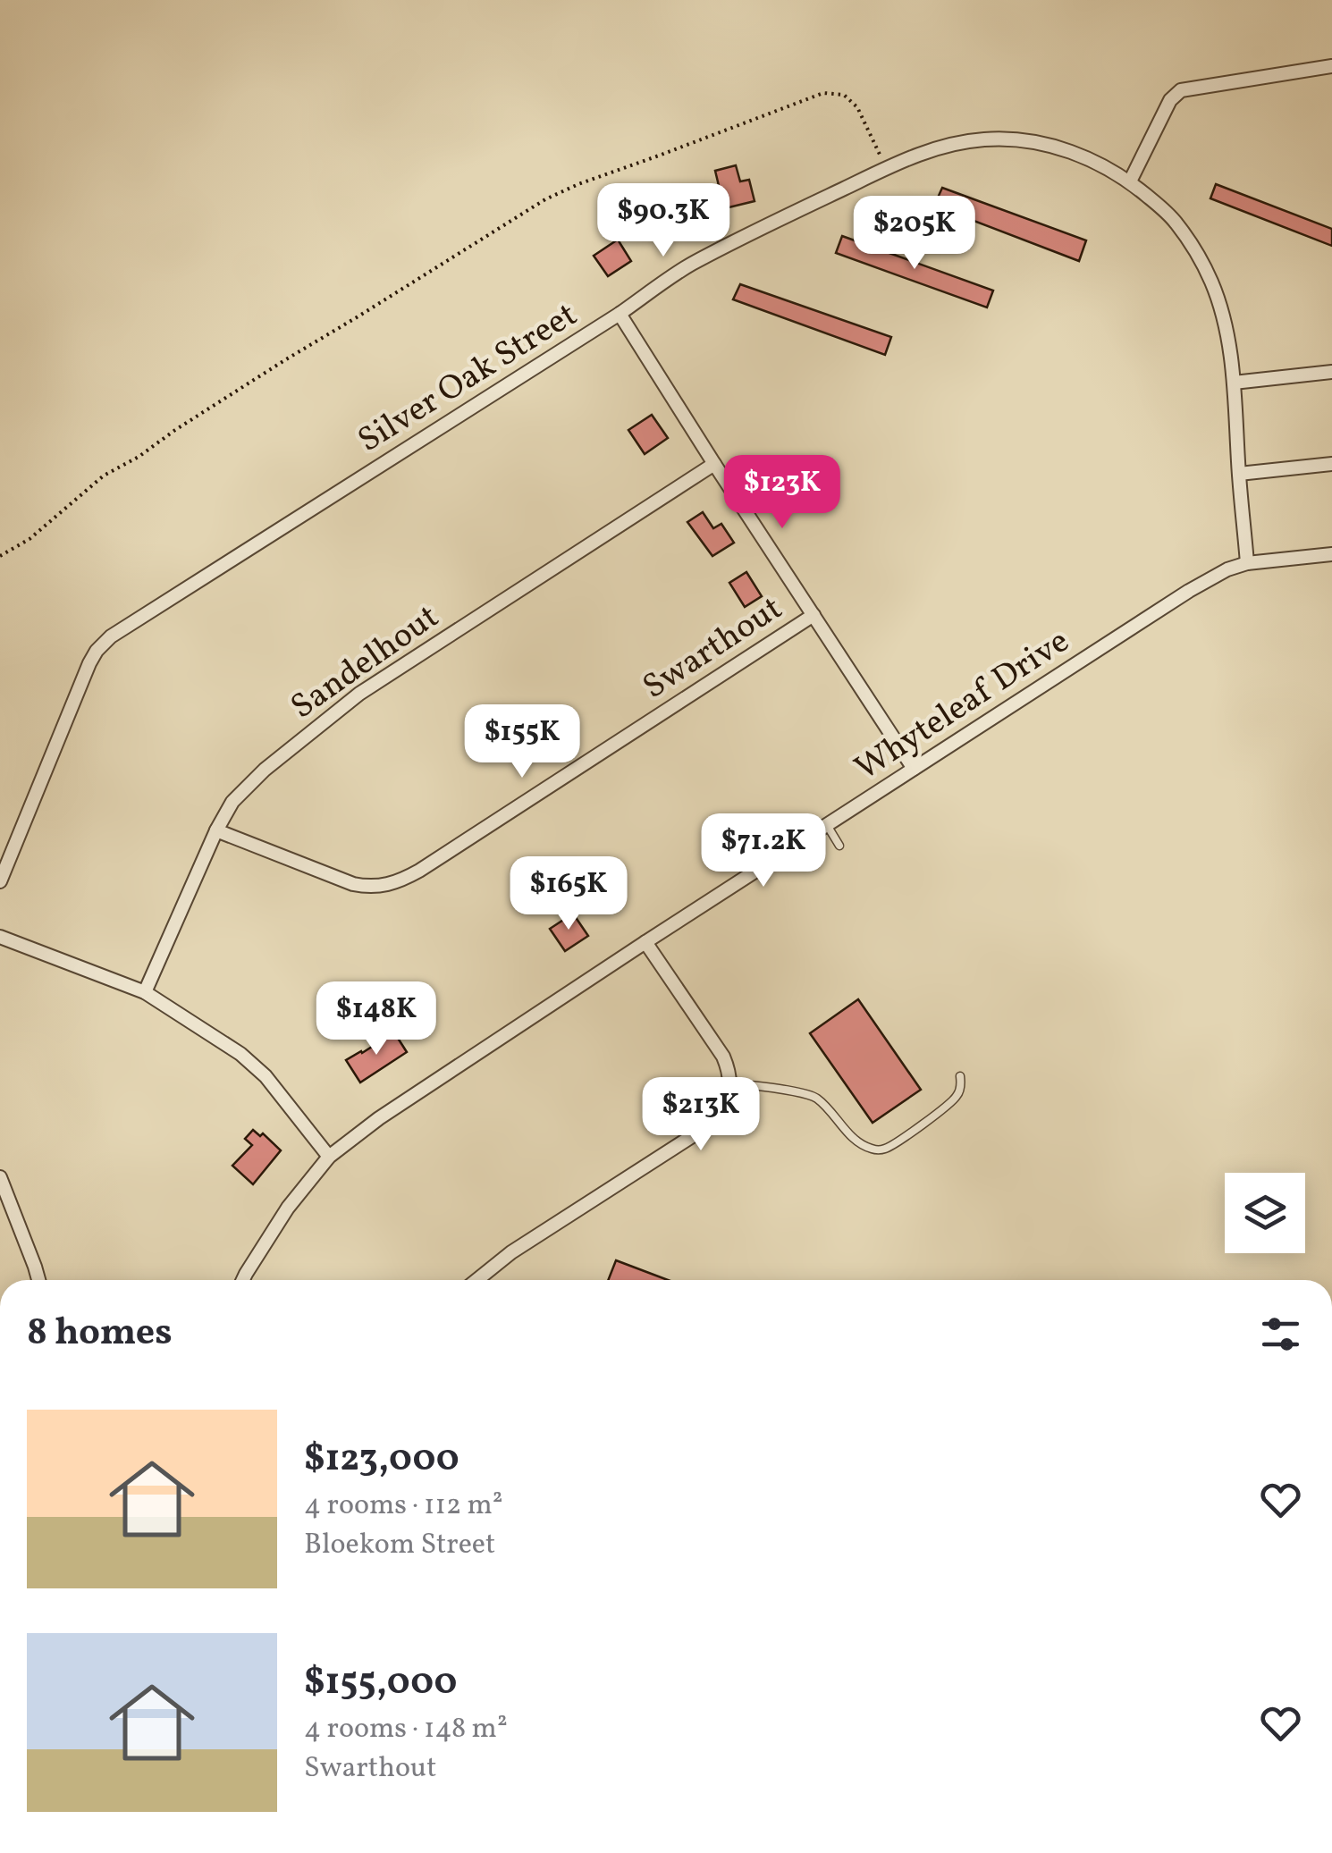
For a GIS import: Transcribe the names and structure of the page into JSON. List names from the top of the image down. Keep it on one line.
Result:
{"streets":{"street":["Silver Oak Street","Swarthout","Sandelhout","Whyteleaf Drive"]},"crossings":[["Silver Oak Street","Whyteleaf Drive"],["Swarthout","Sandelhout"]],"page":{"price":["$90.3K","$205K","$123K","$155K","$71.2K","$165K","$148K","$213K"],"heading":"8 homes","list":[{"name":"$123,000","note":"4 rooms · 112 m² · Bloekom Street"},{"name":"$155,000","note":"4 rooms · 148 m² · Swarthout"}]}}
